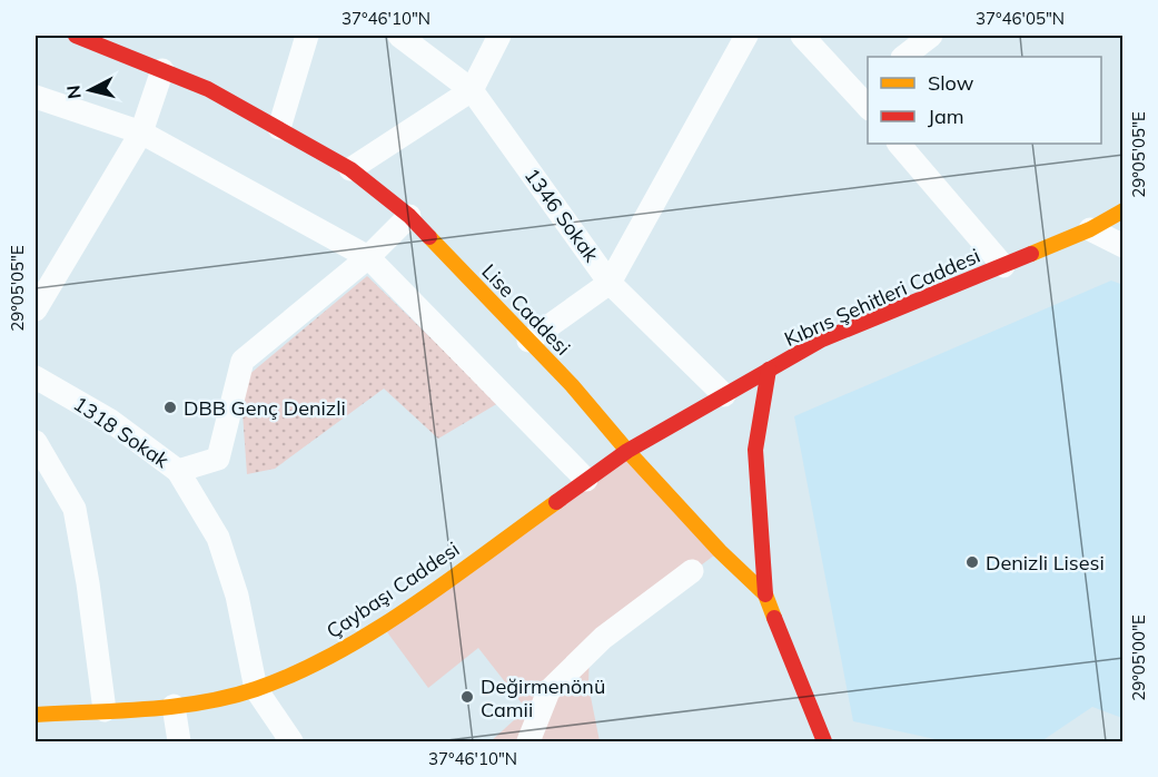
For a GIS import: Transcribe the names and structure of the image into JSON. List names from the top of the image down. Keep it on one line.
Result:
{"streets":{"main road":["Kıbrıs Şehitleri Caddesi","Lise Caddesi","Çaybaşı Caddesi"],"street":["1346 Sokak","1318 Sokak"]},"crossings":[["1346 Sokak","Kıbrıs Şehitleri Caddesi"],["Kıbrıs Şehitleri Caddesi","Lise Caddesi"],["Kıbrıs Şehitleri Caddesi","Çaybaşı Caddesi"],["Lise Caddesi","Çaybaşı Caddesi"],["1318 Sokak","Çaybaşı Caddesi"]],"places":["DBB Genç Denizli","Denizli Lisesi","Değirmenönü Camii"],"legend":["Slow","Jam"],"north":"left","coordinates":["37°46'10\"N","37°46'05\"N","29°05'05\"E","29°05'00\"E"]}
